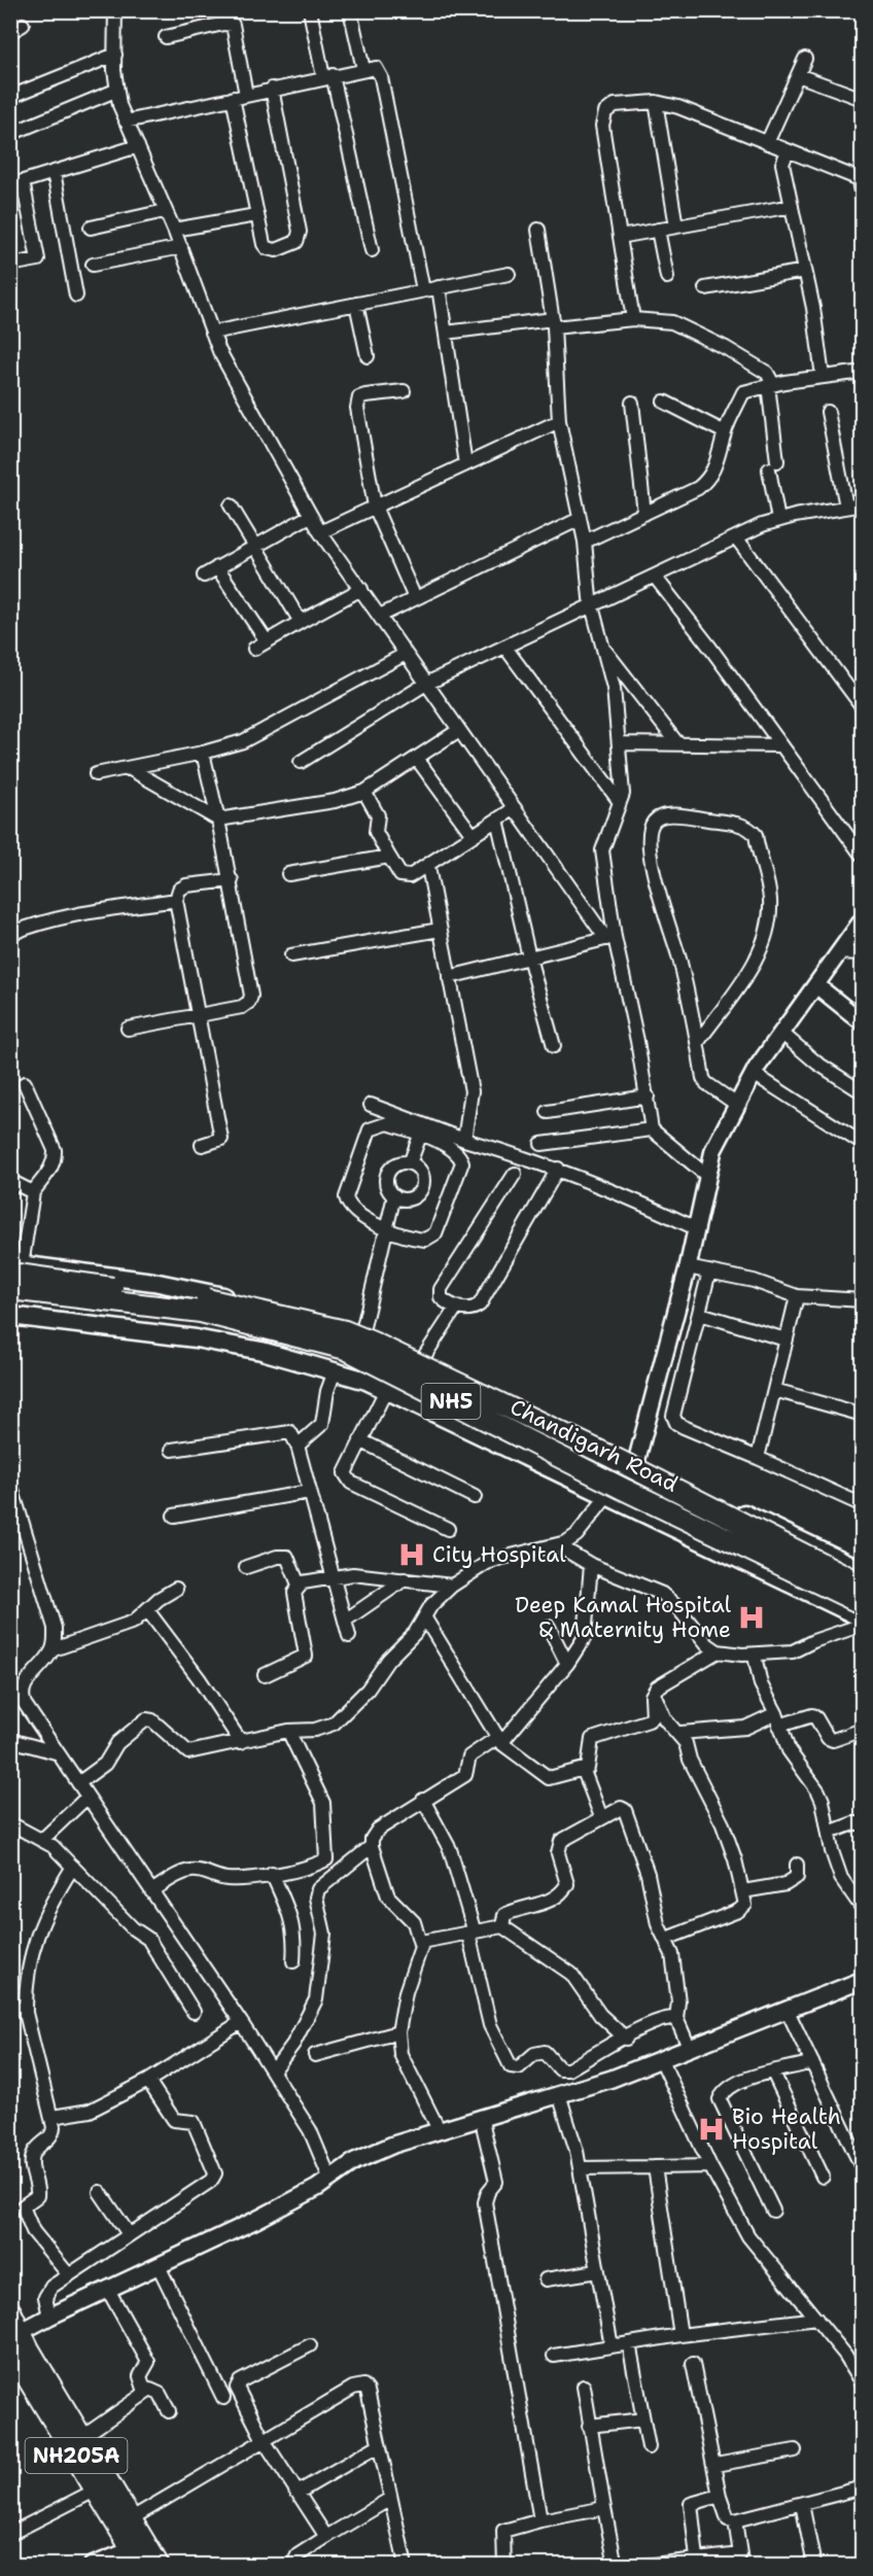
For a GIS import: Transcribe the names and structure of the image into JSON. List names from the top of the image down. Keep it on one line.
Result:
{"streets":{"highway":["NH5","Chandigarh Road","NH205A"]},"places":{"hospital":["City Hospital","Deep Kamal Hospital & Maternity Home","Bio Health Hospital"]}}
